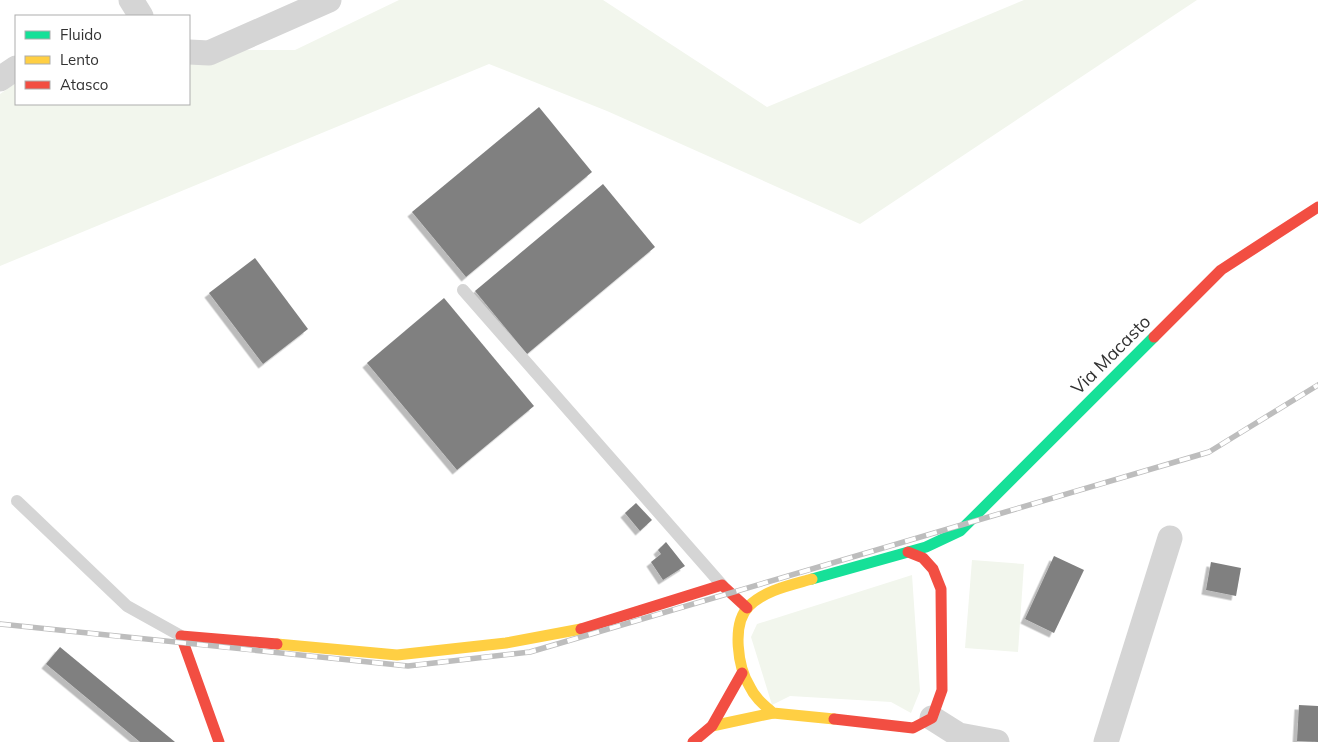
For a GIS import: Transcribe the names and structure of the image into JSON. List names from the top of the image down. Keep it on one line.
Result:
{"streets":{"street":["Via Macasto"]},"legend":["Fluido","Lento","Atasco"]}
